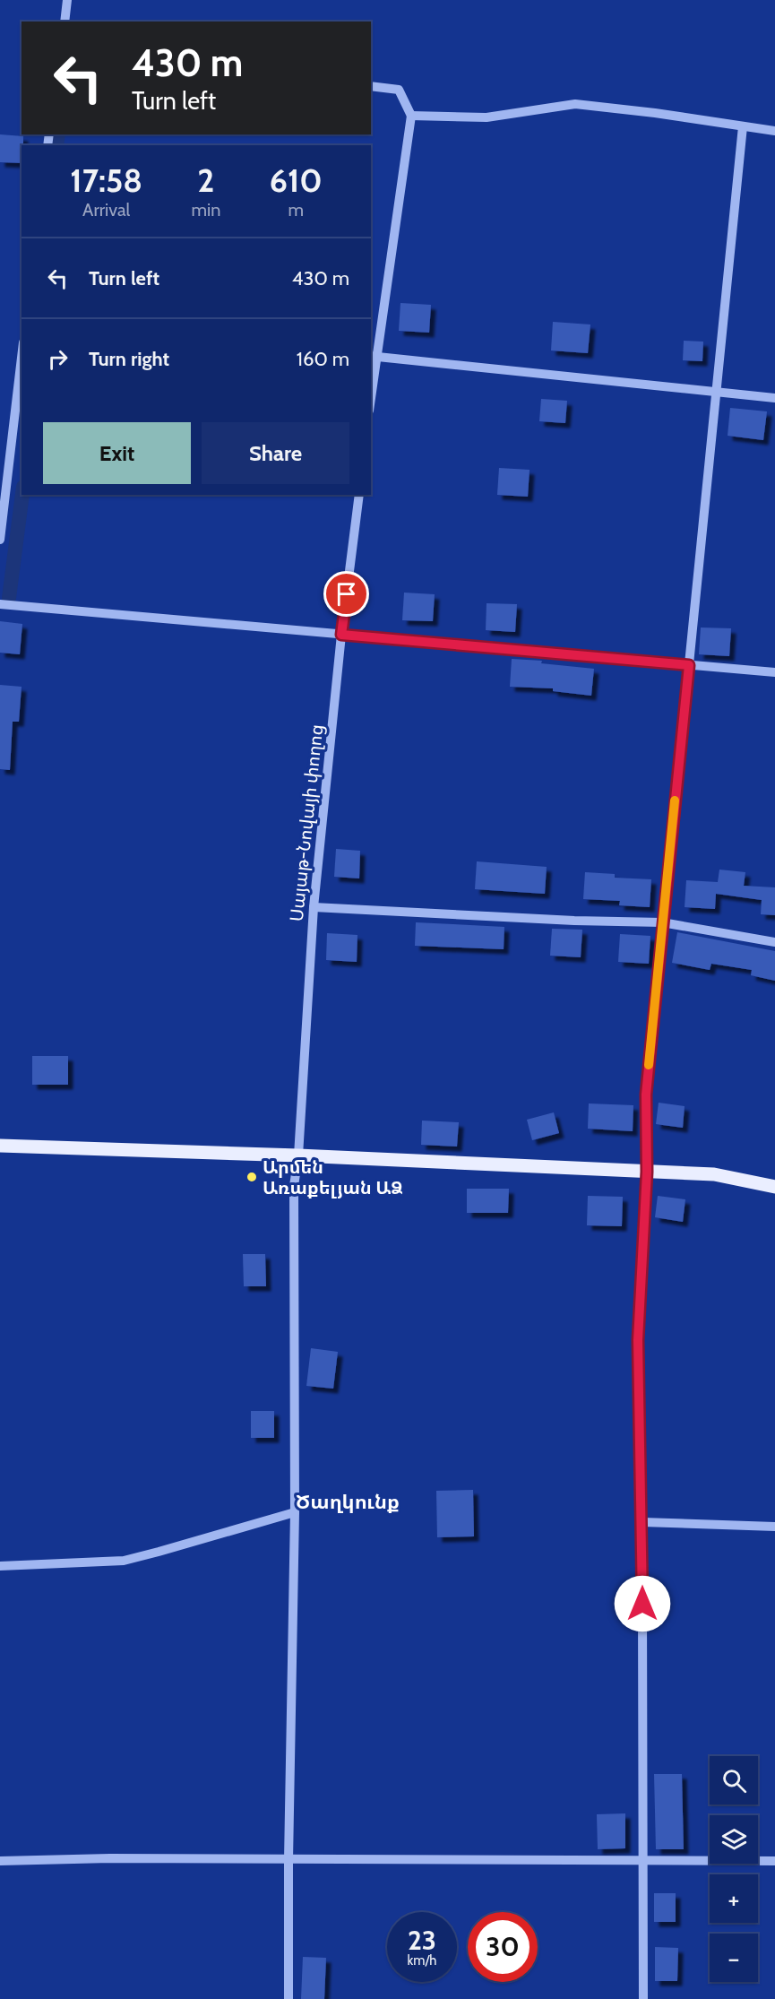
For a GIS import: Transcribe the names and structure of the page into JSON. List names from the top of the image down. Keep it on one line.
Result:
{"streets":{"street":["Սայաթ-Նովայի փողոց"]},"districts":["Ծաղկունք"],"places":["Արմեն Առաքելյան ԱՁ"],"page":{"turn":["430 m","Turn left"],"eta":["17:58","Arrival","2","min","610","m"],"list":[{"name":"Turn left","value":"430 m"},{"name":"Turn right","value":"160 m"}],"buttons":["Exit","Share"],"map_buttons":["+","−"],"speed":"23 km/h","limit":"30"}}
